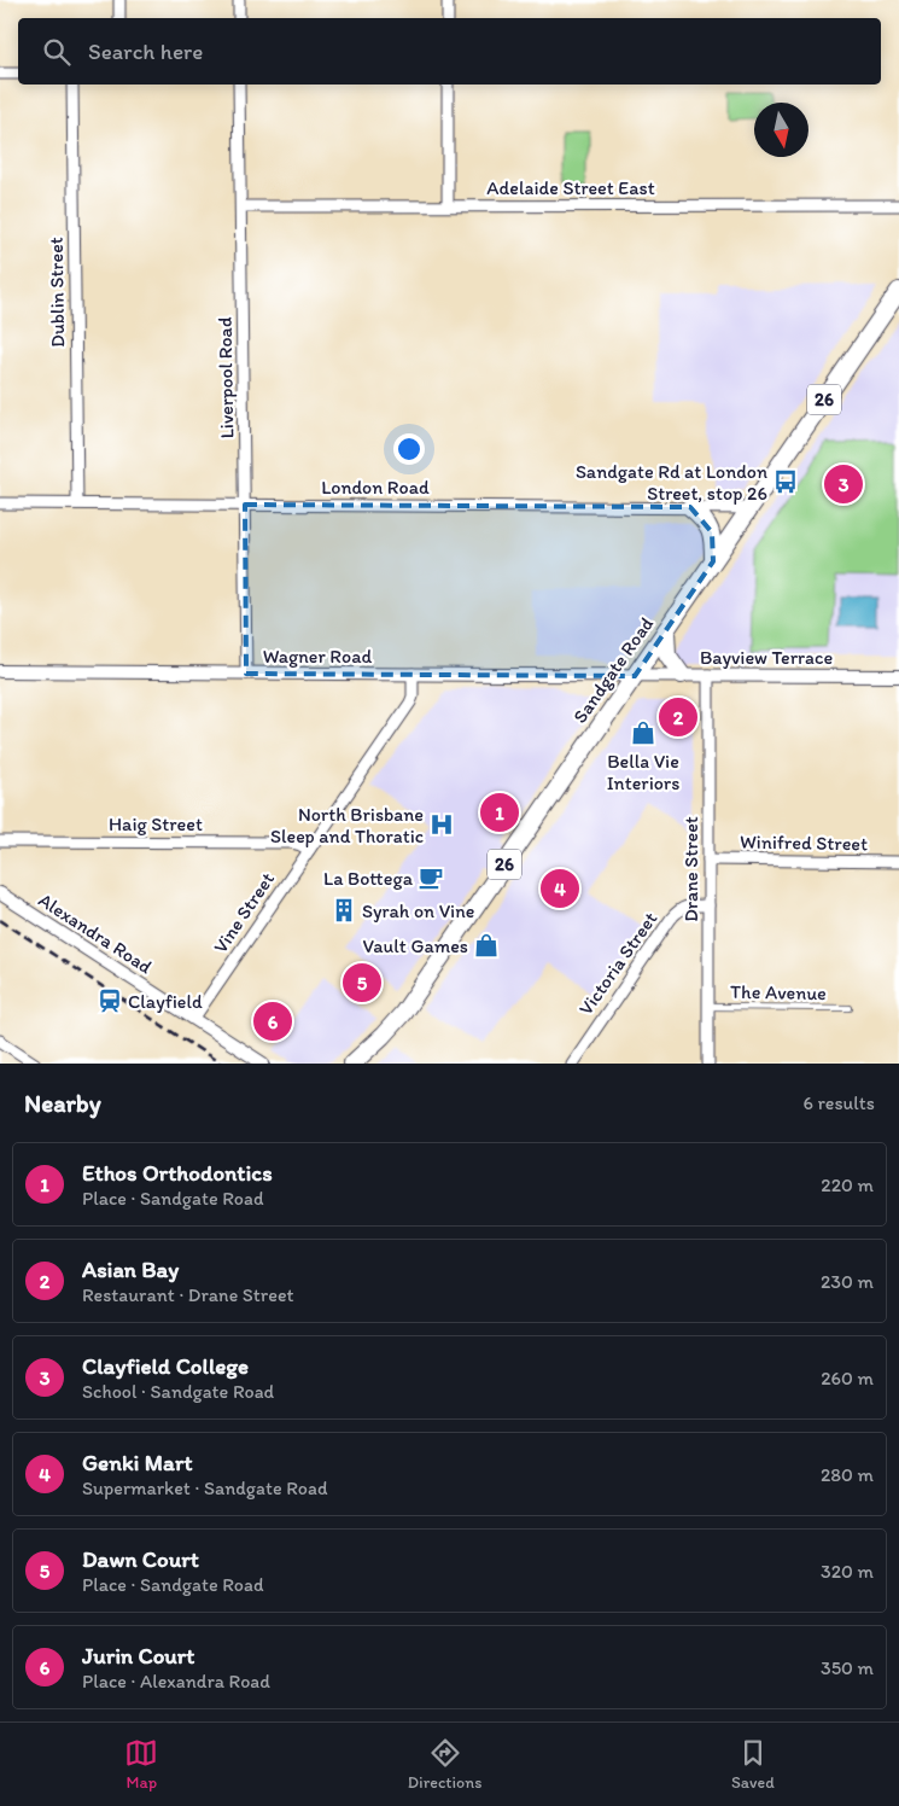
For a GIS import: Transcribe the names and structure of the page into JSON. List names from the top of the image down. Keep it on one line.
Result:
{"streets":{"highway":["26","Sandgate Road"],"street":["Adelaide Street East","Dublin Street","Liverpool Road","London Road","Wagner Road","Bayview Terrace","Haig Street","Winifred Street","Drane Street","Vine Street","Alexandra Road","Victoria Street"],"lane":["The Avenue"]},"crossings":[["Adelaide Street East","Liverpool Road"],["Dublin Street","London Road"],["Liverpool Road","London Road"],["Liverpool Road","Wagner Road"],["London Road","Sandgate Road"],["Wagner Road","Bayview Terrace"],["Wagner Road","Sandgate Road"],["Wagner Road","Vine Street"],["Bayview Terrace","Sandgate Road"],["Bayview Terrace","Drane Street"],["Haig Street","Vine Street"],["Winifred Street","Drane Street"],["Drane Street","Victoria Street"],["Drane Street","The Avenue"],["Vine Street","Alexandra Road"]],"places":{"bus stop":["Sandgate Rd at London Street, stop 26"],"shop":["Bella Vie Interiors","Vault Games"],"hospital":["North Brisbane Sleep and Thoratic"],"cafe":["La Bottega"],"building":["Syrah on Vine"],"station":["Clayfield"]},"north":"bottom","page":{"search":"Search here","pins":["3","2","1","4","5","6"],"heading":["Nearby","6 results"],"list":[{"mark":"1","name":"Ethos Orthodontics","note":"Place · Sandgate Road","value":"220 m"},{"mark":"2","name":"Asian Bay","note":"Restaurant · Drane Street","value":"230 m"},{"mark":"3","name":"Clayfield College","note":"School · Sandgate Road","value":"260 m"},{"mark":"4","name":"Genki Mart","note":"Supermarket · Sandgate Road","value":"280 m"},{"mark":"5","name":"Dawn Court","note":"Place · Sandgate Road","value":"320 m"},{"mark":"6","name":"Jurin Court","note":"Place · Alexandra Road","value":"350 m"}],"nav":["Map","Directions","Saved"]}}
